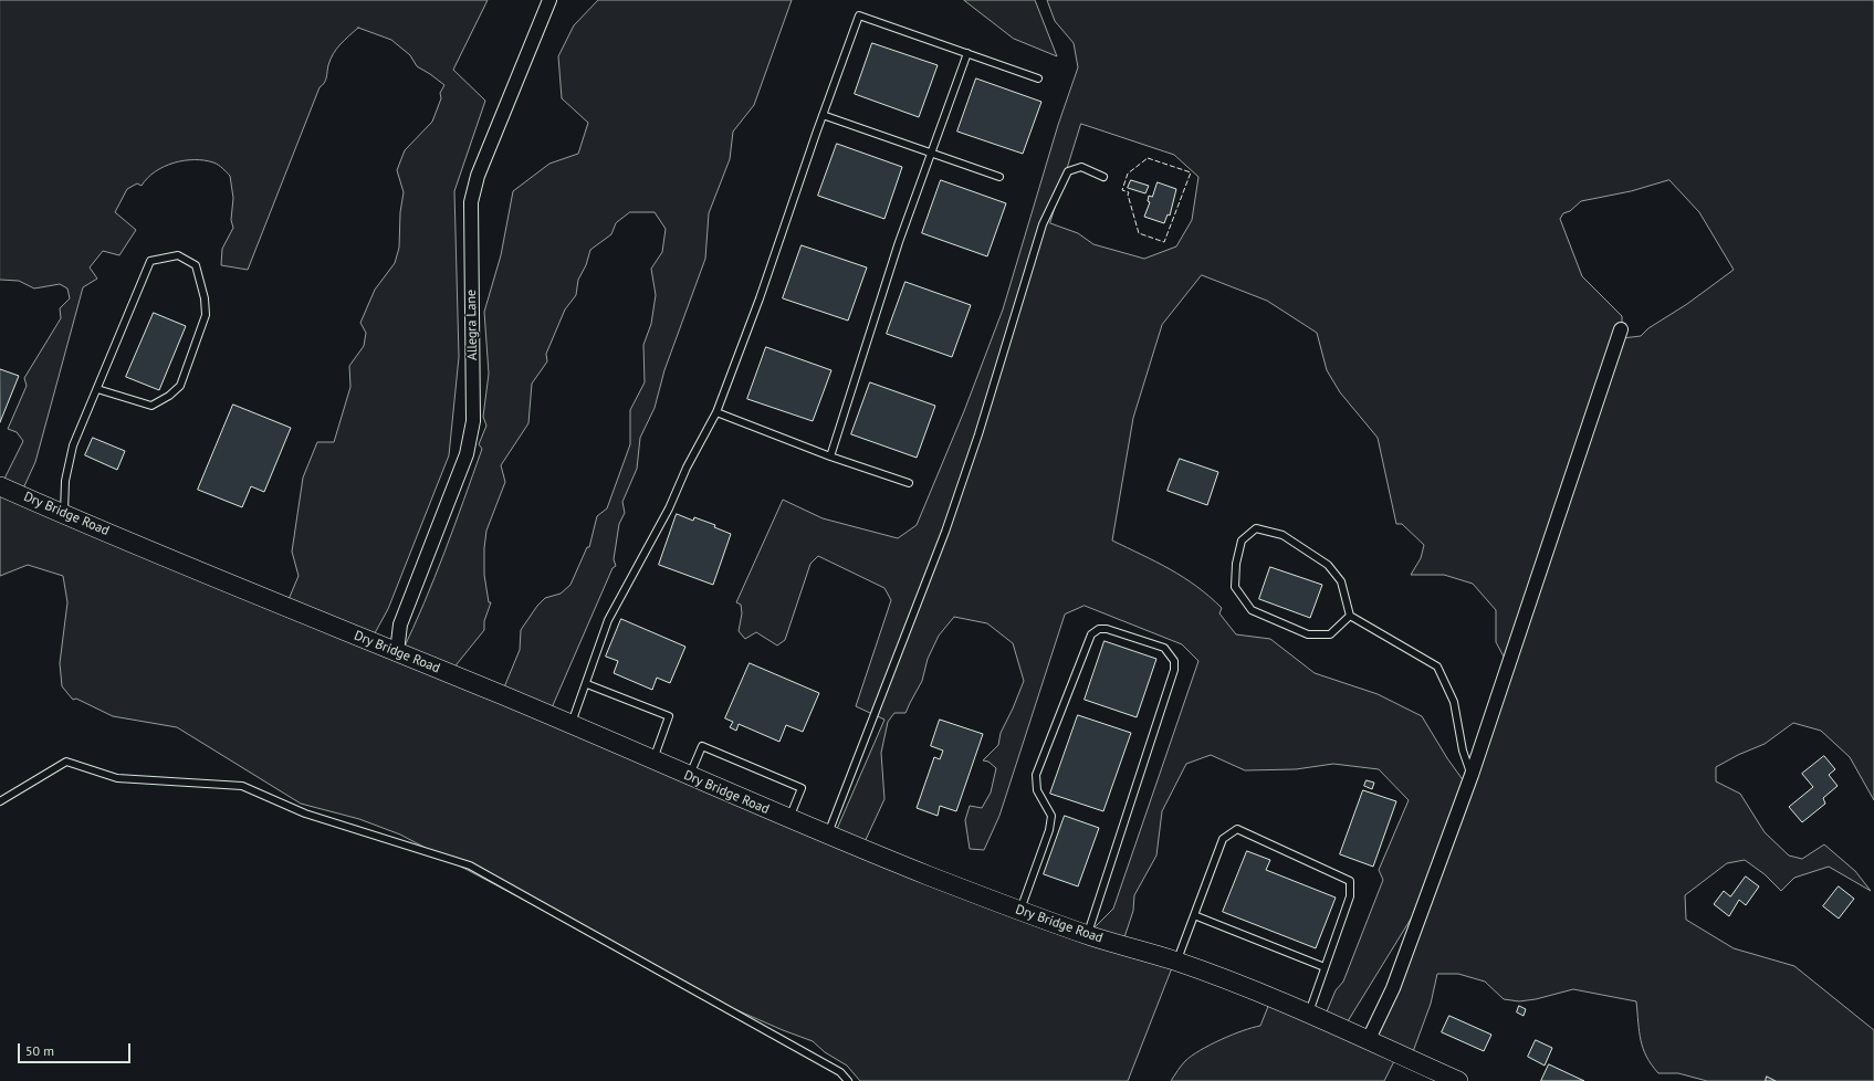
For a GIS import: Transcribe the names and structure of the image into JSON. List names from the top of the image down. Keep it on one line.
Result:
{"streets":{"street":["Allegra Lane","Dry Bridge Road"]},"crossings":[["Allegra Lane","Dry Bridge Road"]],"scale_bar":"50 m"}
